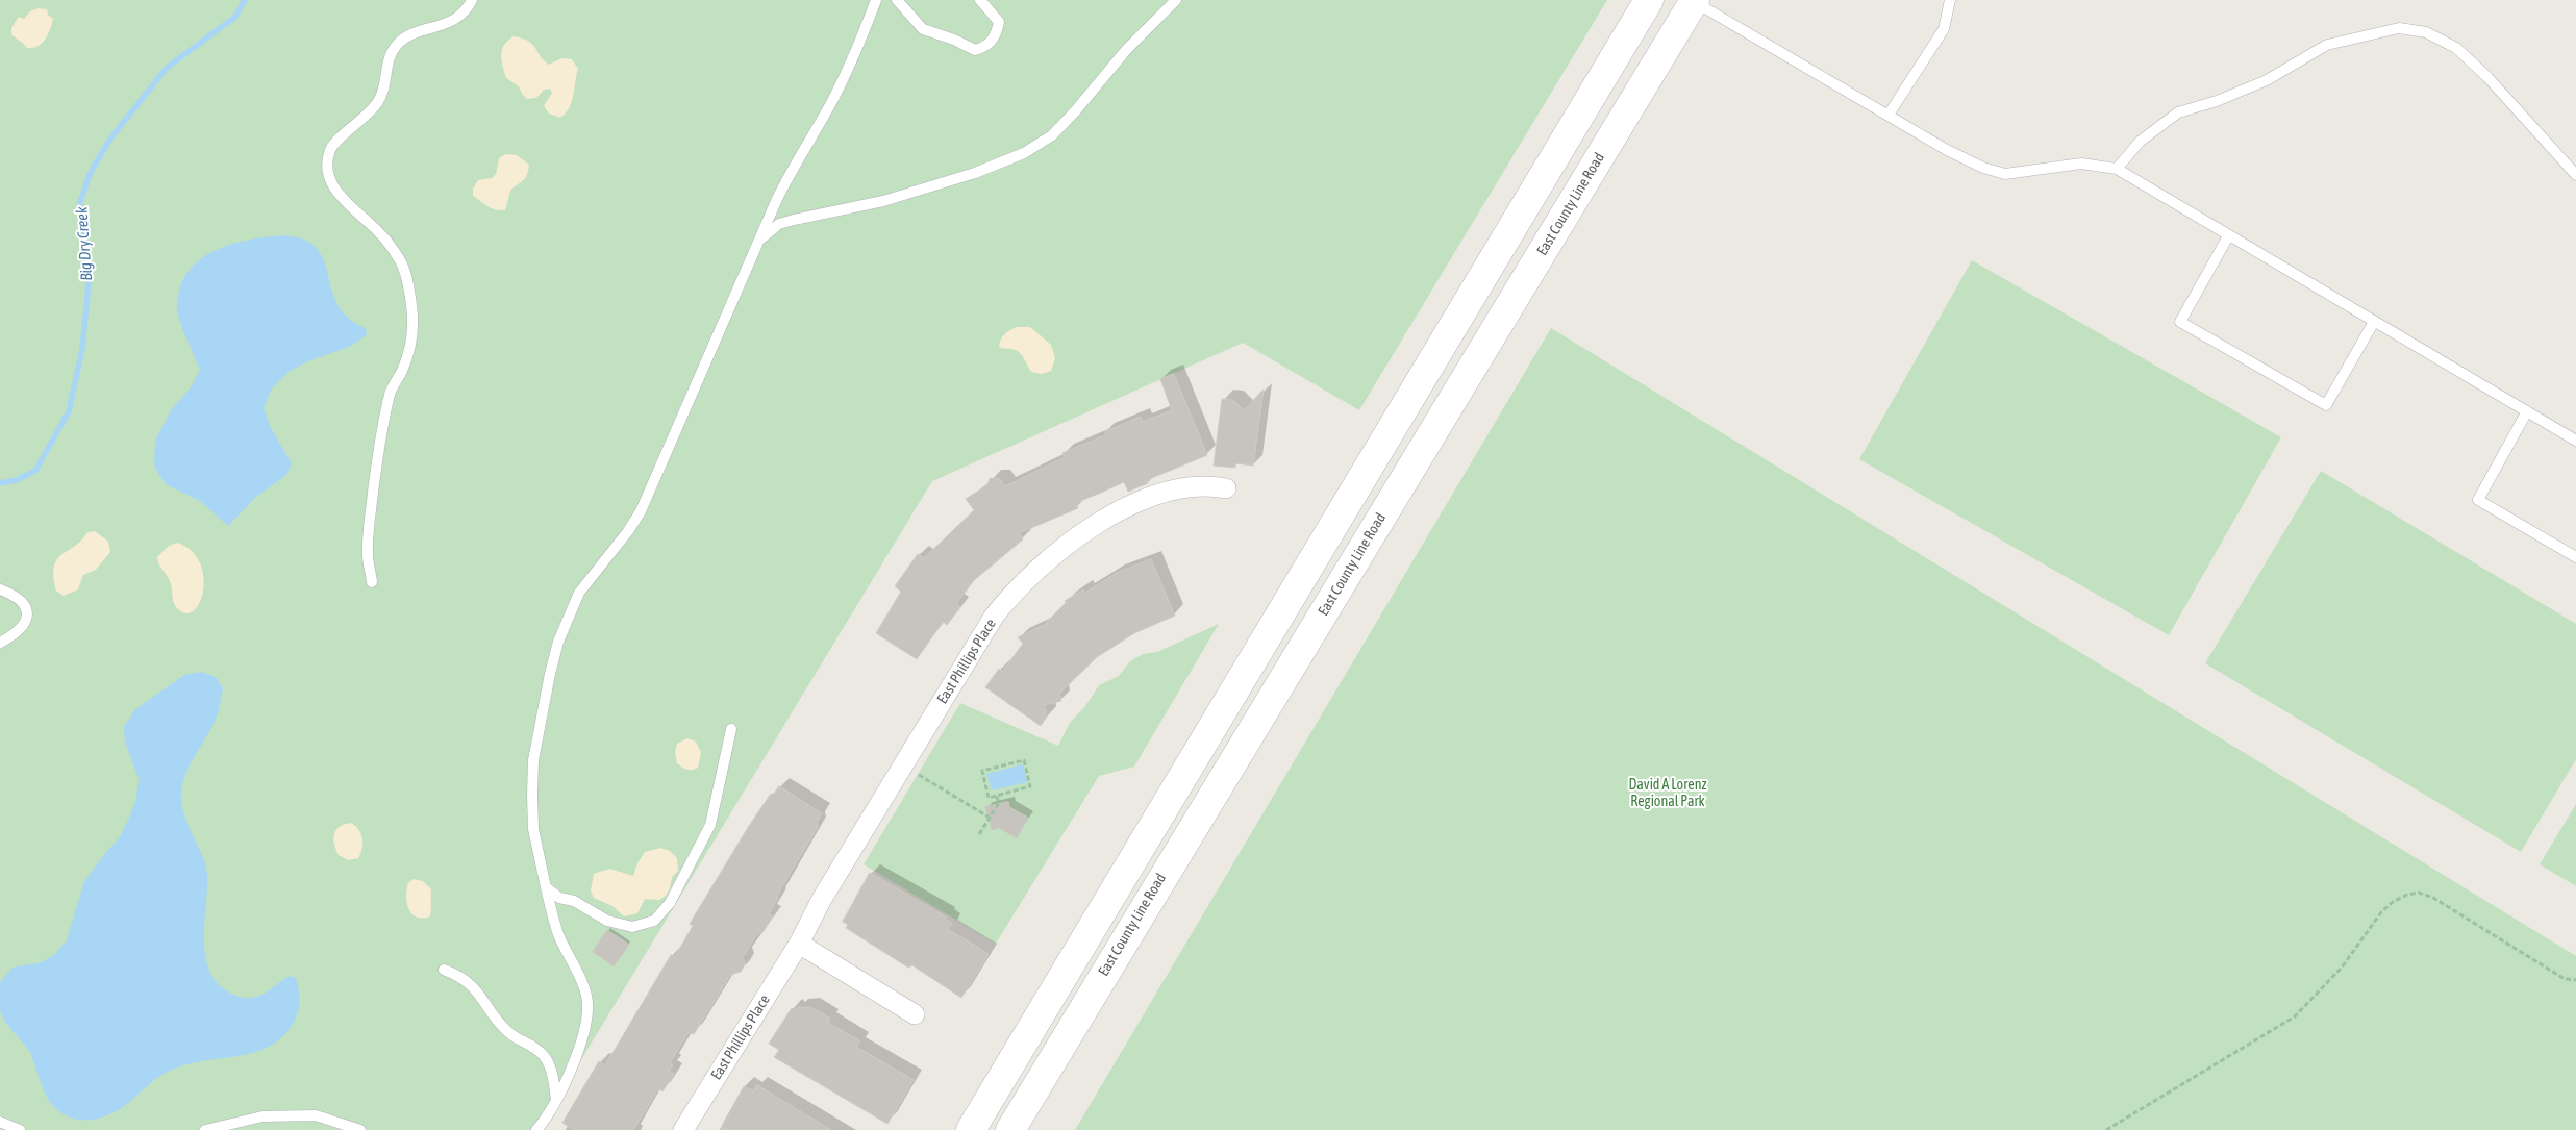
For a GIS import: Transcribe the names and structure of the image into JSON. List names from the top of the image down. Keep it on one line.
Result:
{"streets":{"main road":["East County Line Road"],"street":["East Phillips Place"]},"water":["Big Dry Creek"],"parks":["David A Lorenz Regional Park"]}
